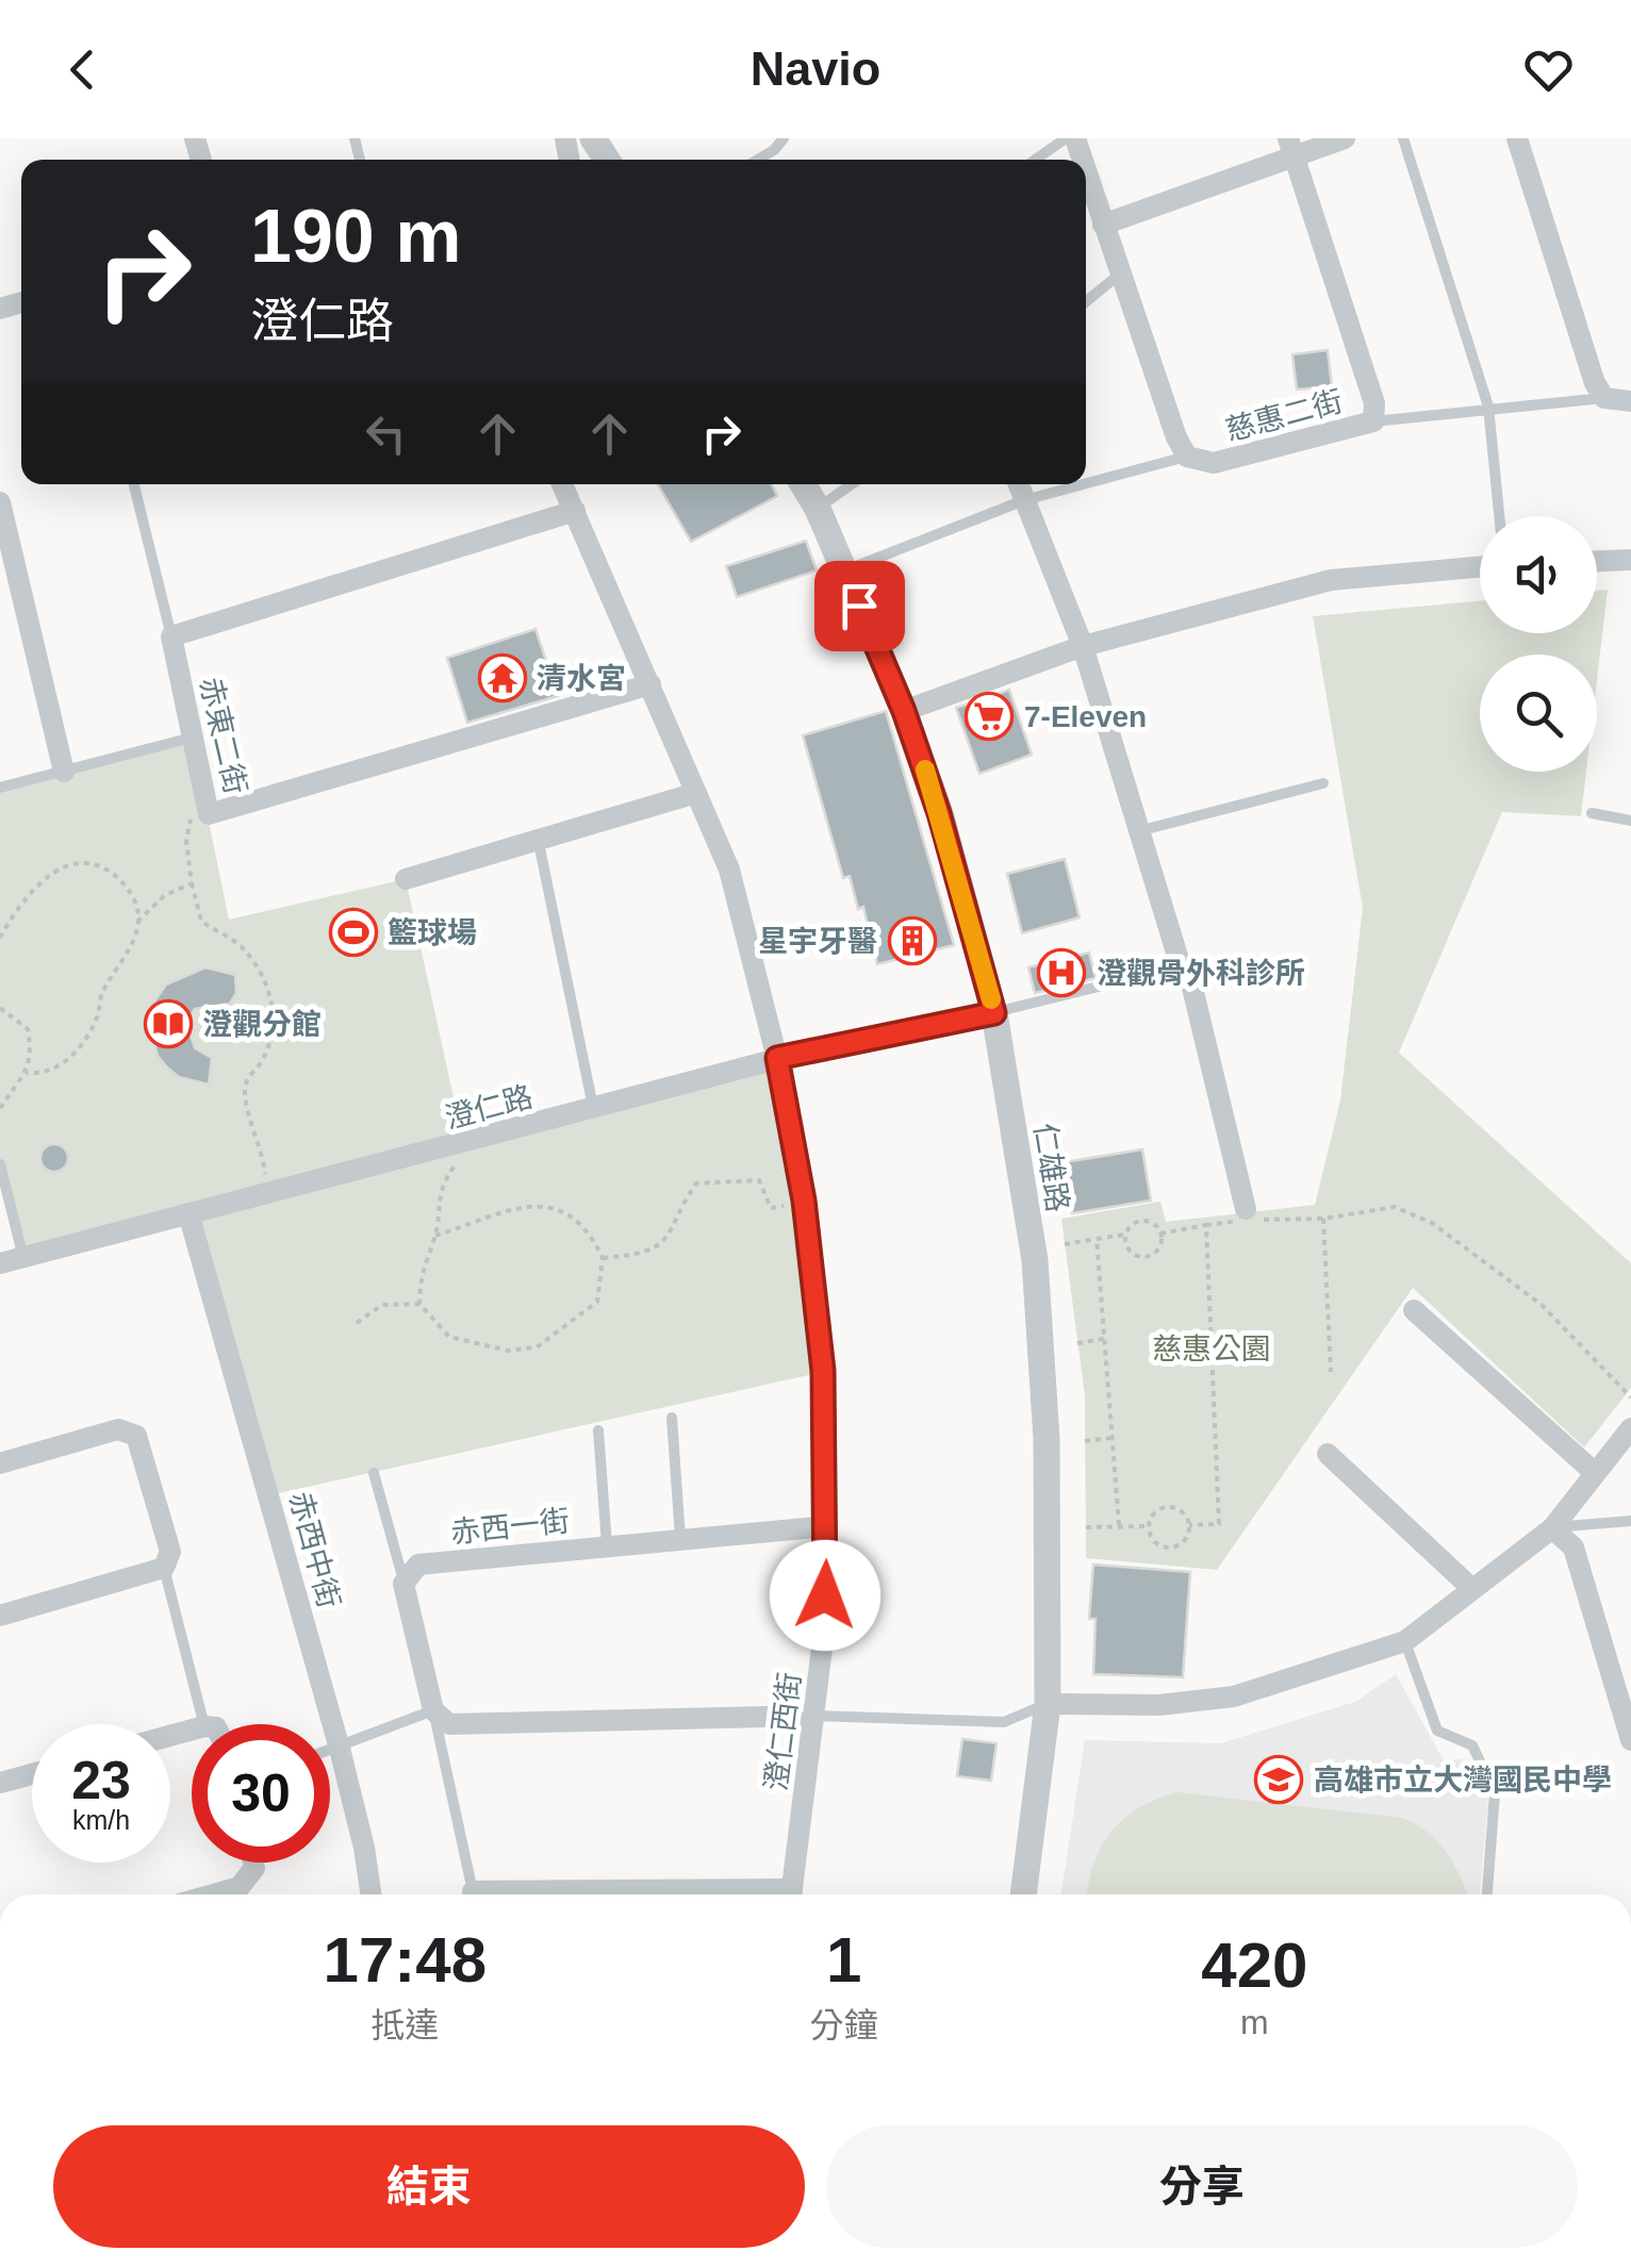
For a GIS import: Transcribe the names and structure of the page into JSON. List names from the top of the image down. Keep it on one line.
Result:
{"streets":{"street":["慈惠二街","赤東二街","澄仁路","仁雄路","赤西一街","赤西中街","澄仁西街"]},"crossings":[["赤東二街","澄仁西街"],["澄仁路","仁雄路"],["澄仁路","赤西中街"],["澄仁路","澄仁西街"],["赤西一街","澄仁西街"]],"parks":["慈惠公園"],"places":{"temple":["清水宮"],"supermarket":["7-Eleven"],"sports":["籃球場"],"building":["星宇牙醫"],"hospital":["澄觀骨外科診所"],"library":["澄觀分館"],"school or university":["高雄市立大灣國民中學"]},"page":{"header":"Navio","turn":["190 m","澄仁路"],"speed":"23 km/h","limit":"30","eta":["17:48","抵達","1","分鐘","420","m"],"buttons":["結束","分享"]}}
